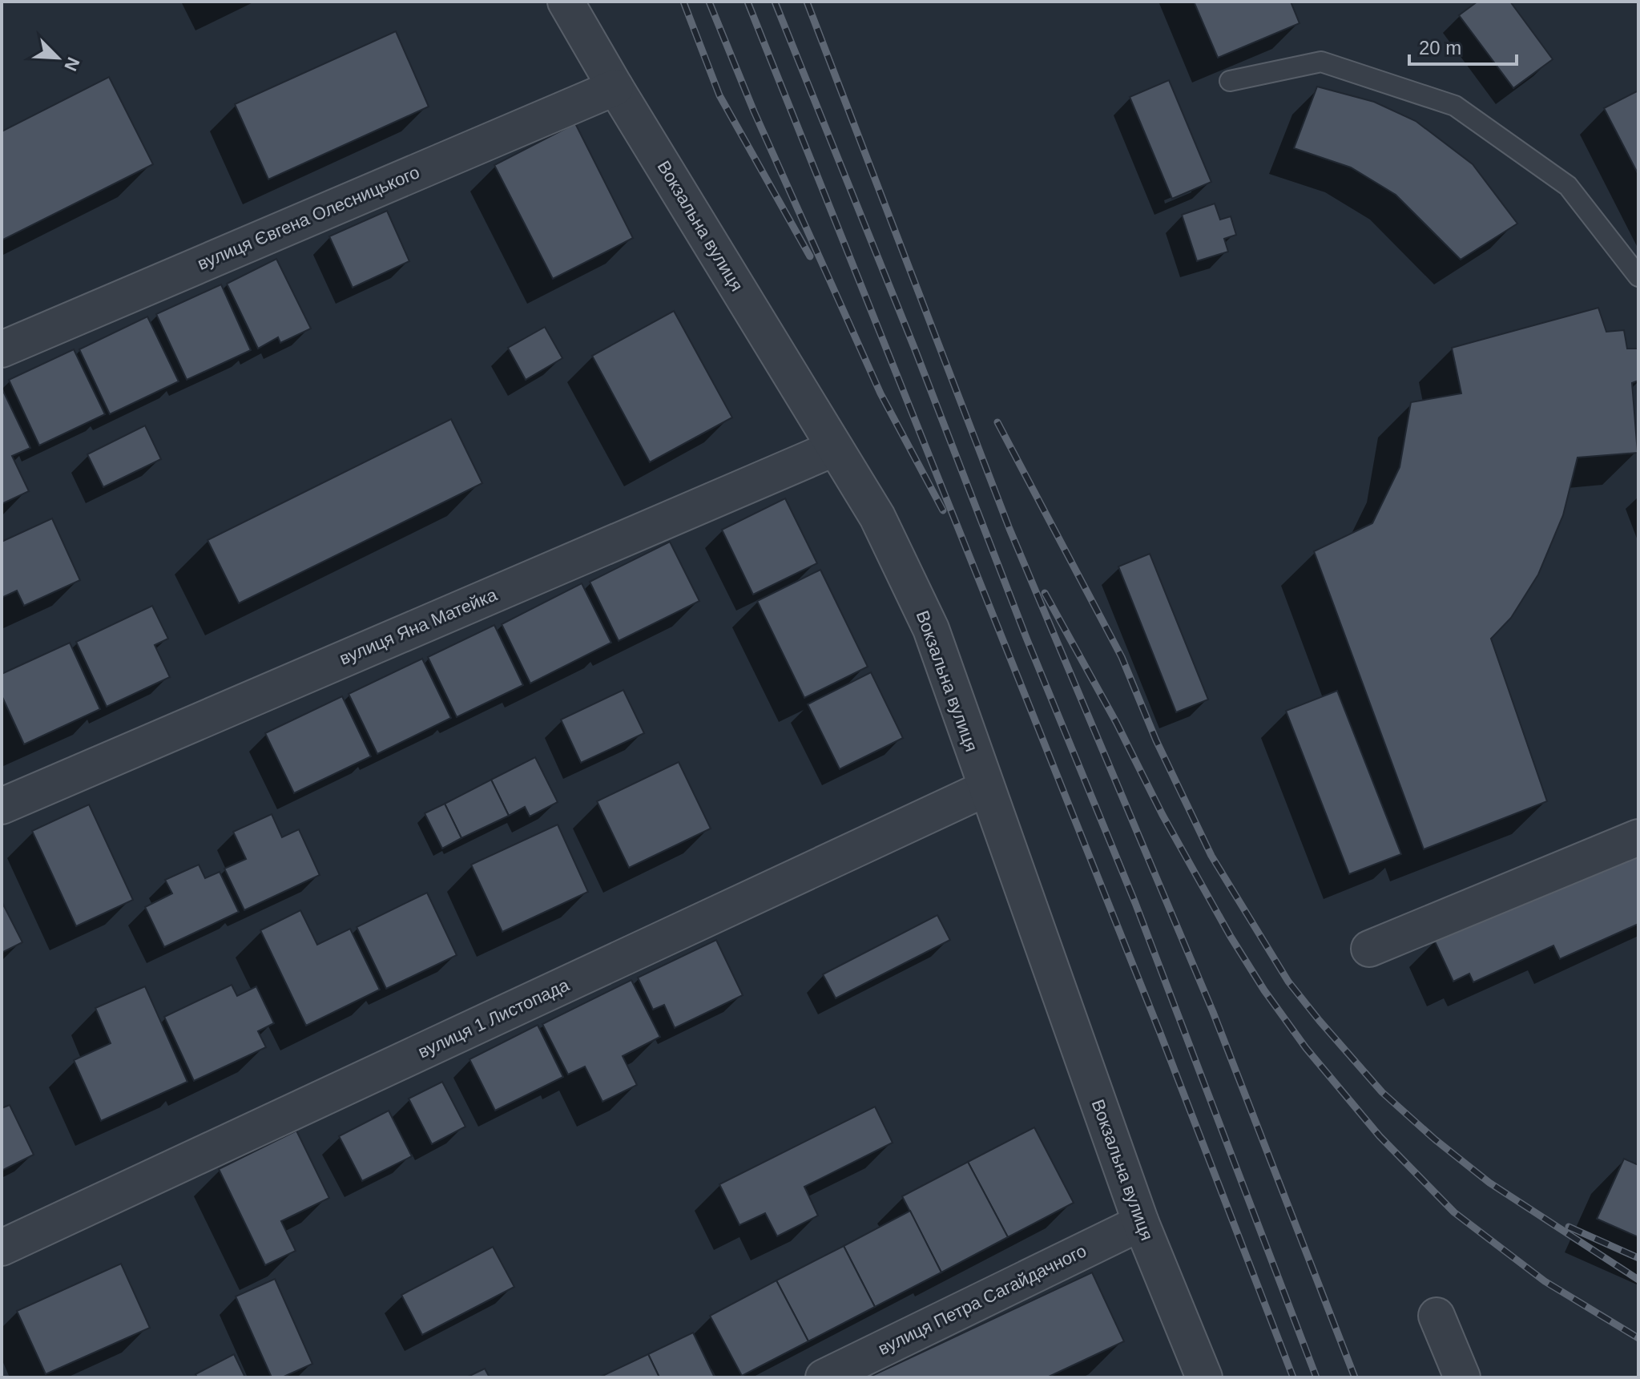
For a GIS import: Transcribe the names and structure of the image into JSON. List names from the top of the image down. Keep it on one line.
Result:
{"streets":{"street":["вулиця Євгена Олесницького","Вокзальна вулиця","вулиця Яна Матейка","вулиця 1 Листопада","вулиця Петра Сагайдачного"]},"crossings":[["вулиця Євгена Олесницького","Вокзальна вулиця"],["Вокзальна вулиця","вулиця Яна Матейка"],["Вокзальна вулиця","вулиця 1 Листопада"],["Вокзальна вулиця","вулиця Петра Сагайдачного"]],"scale_bar":"20 m","north":"bottom right"}
